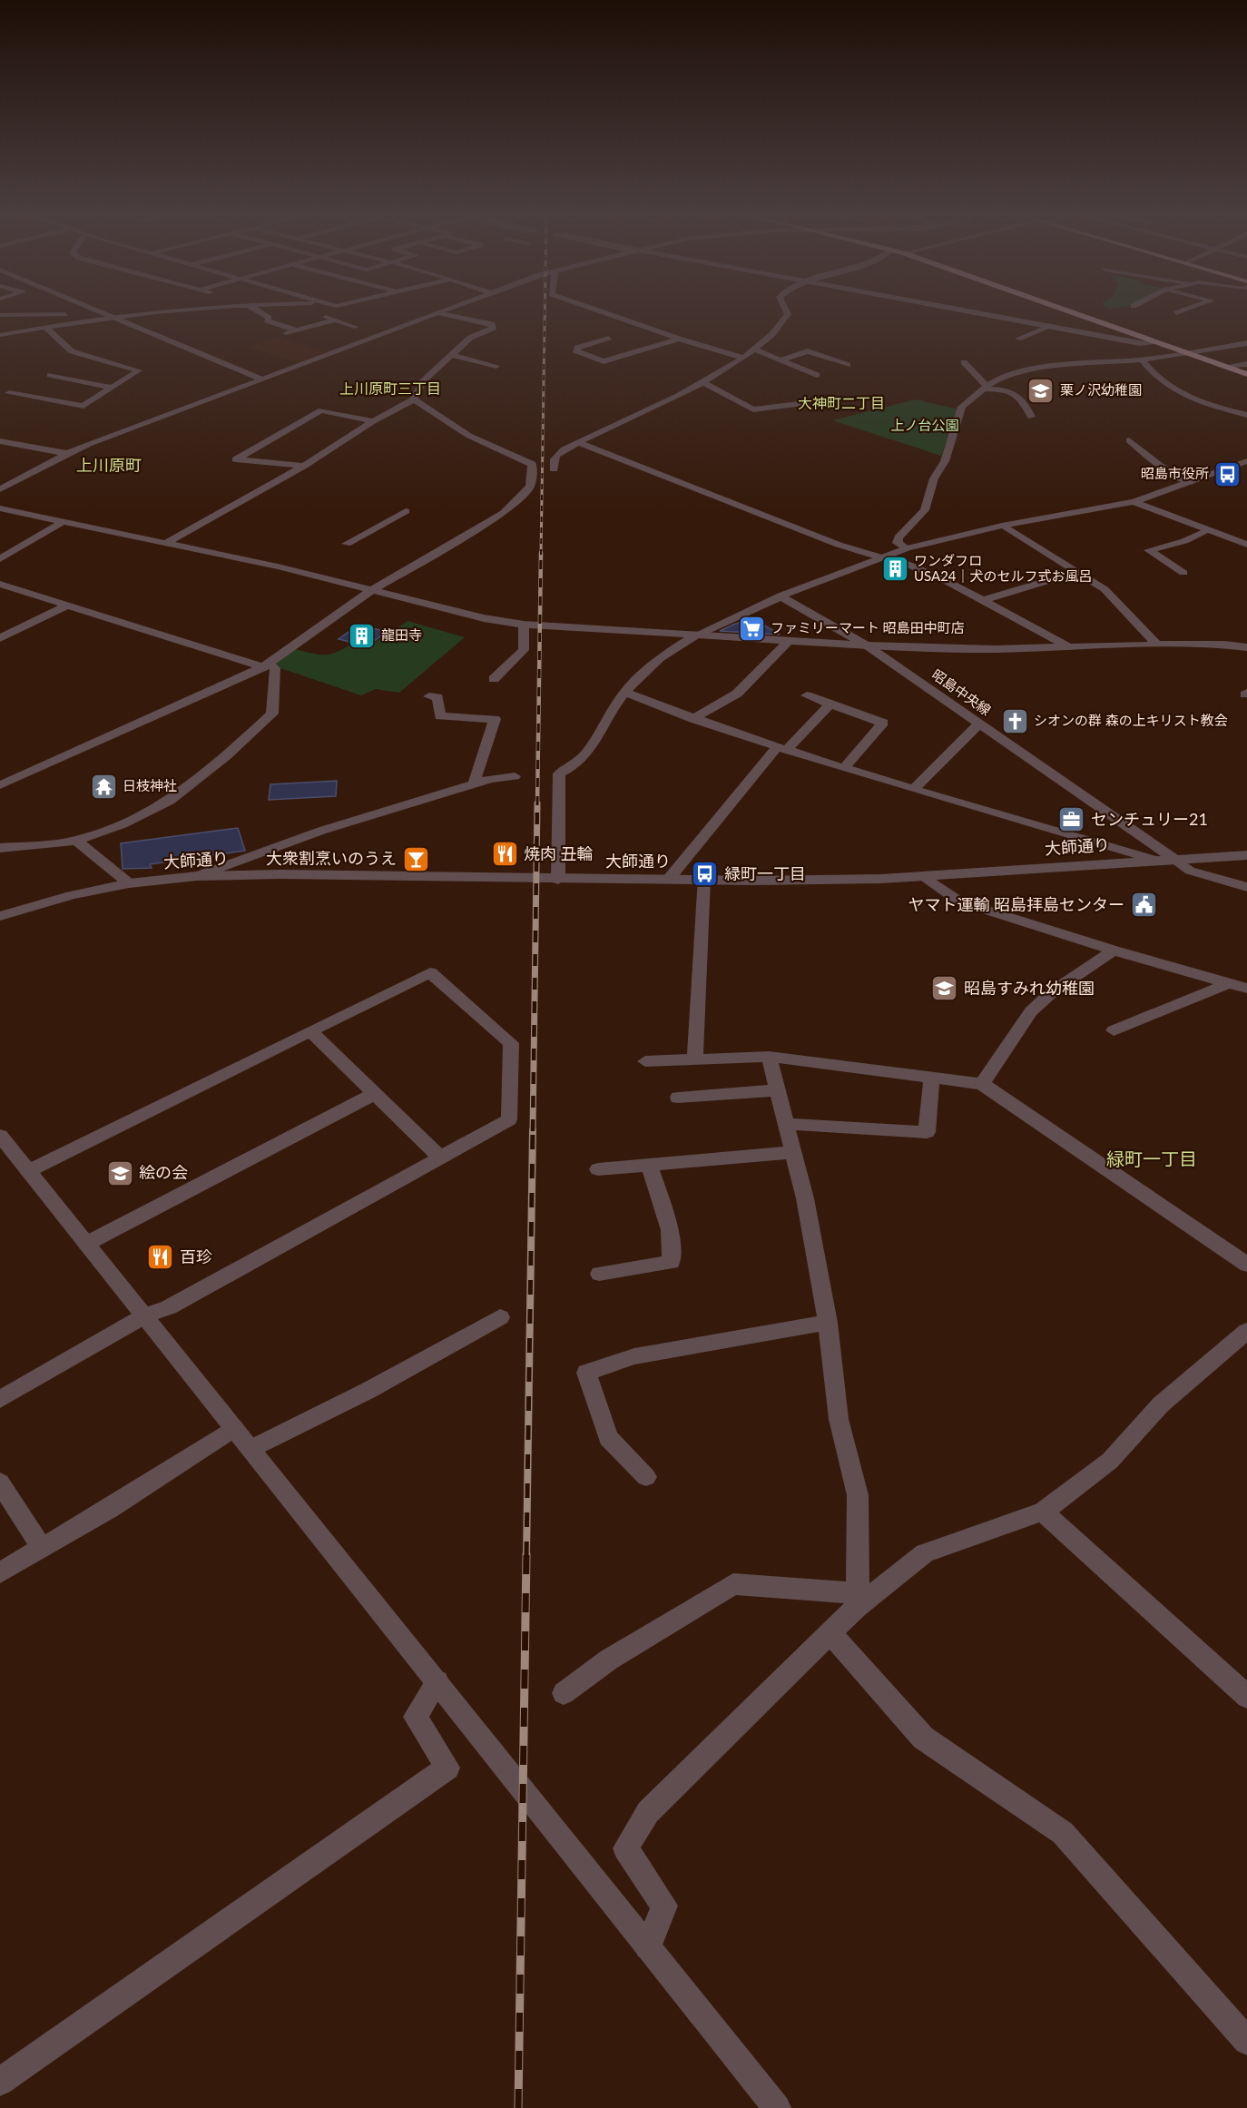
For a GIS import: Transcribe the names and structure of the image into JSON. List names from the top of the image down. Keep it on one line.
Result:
{"streets":{"street":["昭島中央線","大師通り"]},"crossings":[["昭島中央線","大師通り"]],"districts":["上川原町三丁目","大神町二丁目","上川原町","緑町一丁目"],"parks":["上ノ台公園"],"places":{"school or university":["栗ノ沢幼稚園","昭島すみれ幼稚園","絵の会"],"bus stop":["昭島市役所","緑町一丁目"],"building":["ワンダフロ USA24｜犬のセルフ式お風呂","龍田寺"],"supermarket":["ファミリーマート 昭島田中町店"],"church":["シオンの群 森の上キリスト教会"],"temple":["日枝神社"],"office":["センチュリー21"],"restaurant":["焼肉 丑輪","百珍"],"bar":["大衆割烹いのうえ"],"public building":["ヤマト運輸 昭島拝島センター"]}}
